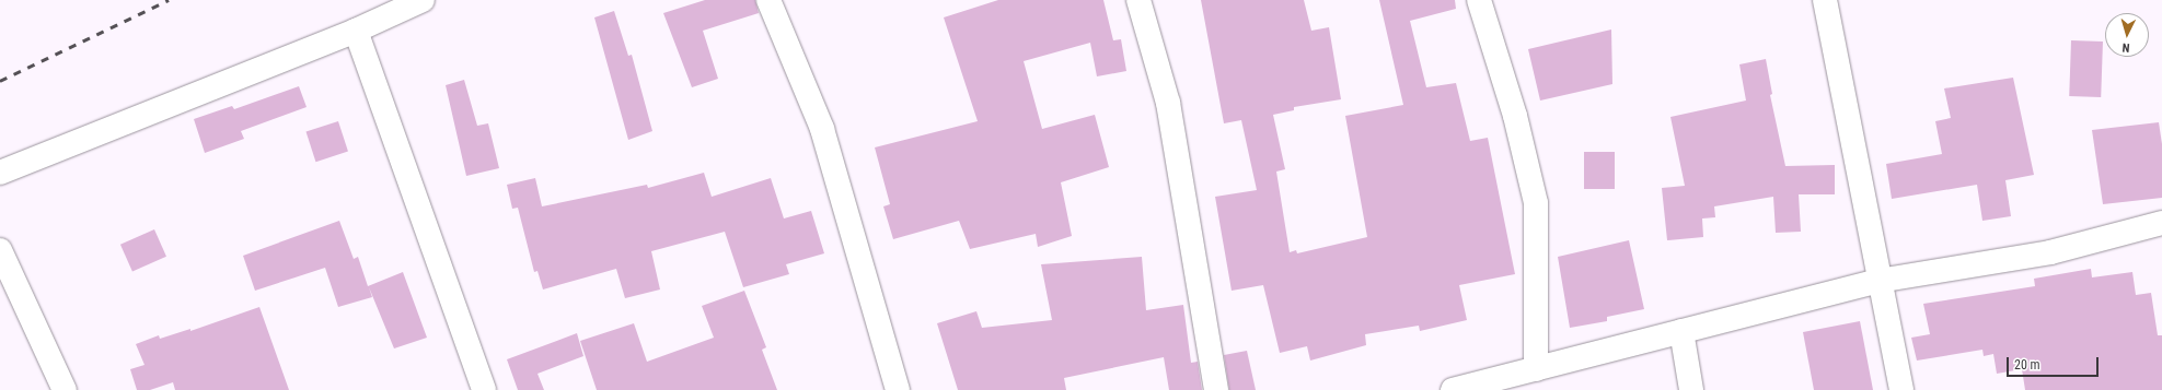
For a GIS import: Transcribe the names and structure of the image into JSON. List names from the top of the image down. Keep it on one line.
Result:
{"scale_bar":"20 m","north":"bottom"}
